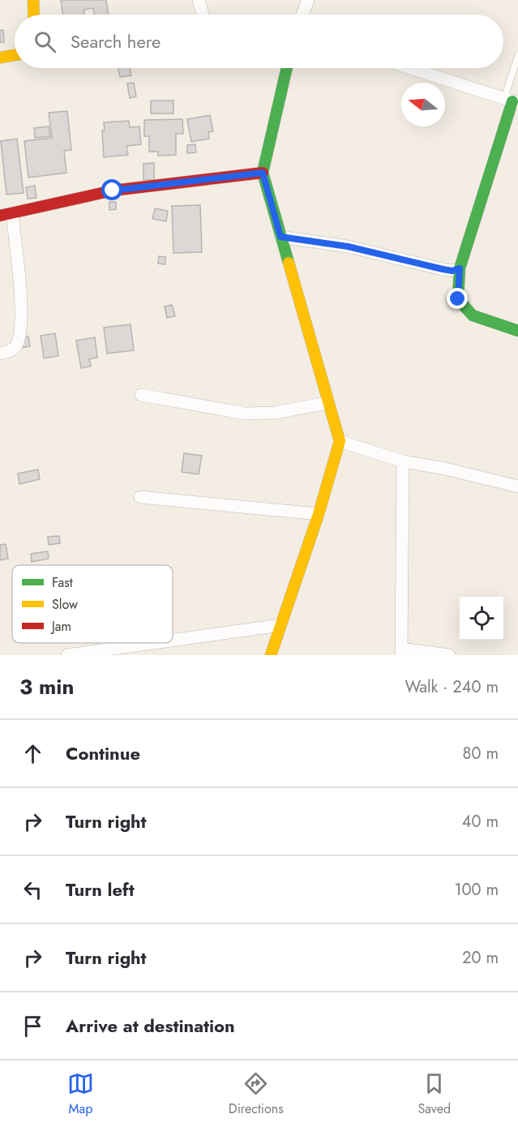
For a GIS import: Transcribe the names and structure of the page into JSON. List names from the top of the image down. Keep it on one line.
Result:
{"legend":["Fast","Slow","Jam"],"north":"left","page":{"search":"Search here","heading":["3 min","Walk · 240 m"],"list":[["Continue","80 m"],["Turn right","40 m"],["Turn left","100 m"],["Turn right","20 m"],"Arrive at destination"],"nav":["Map","Directions","Saved"]}}
